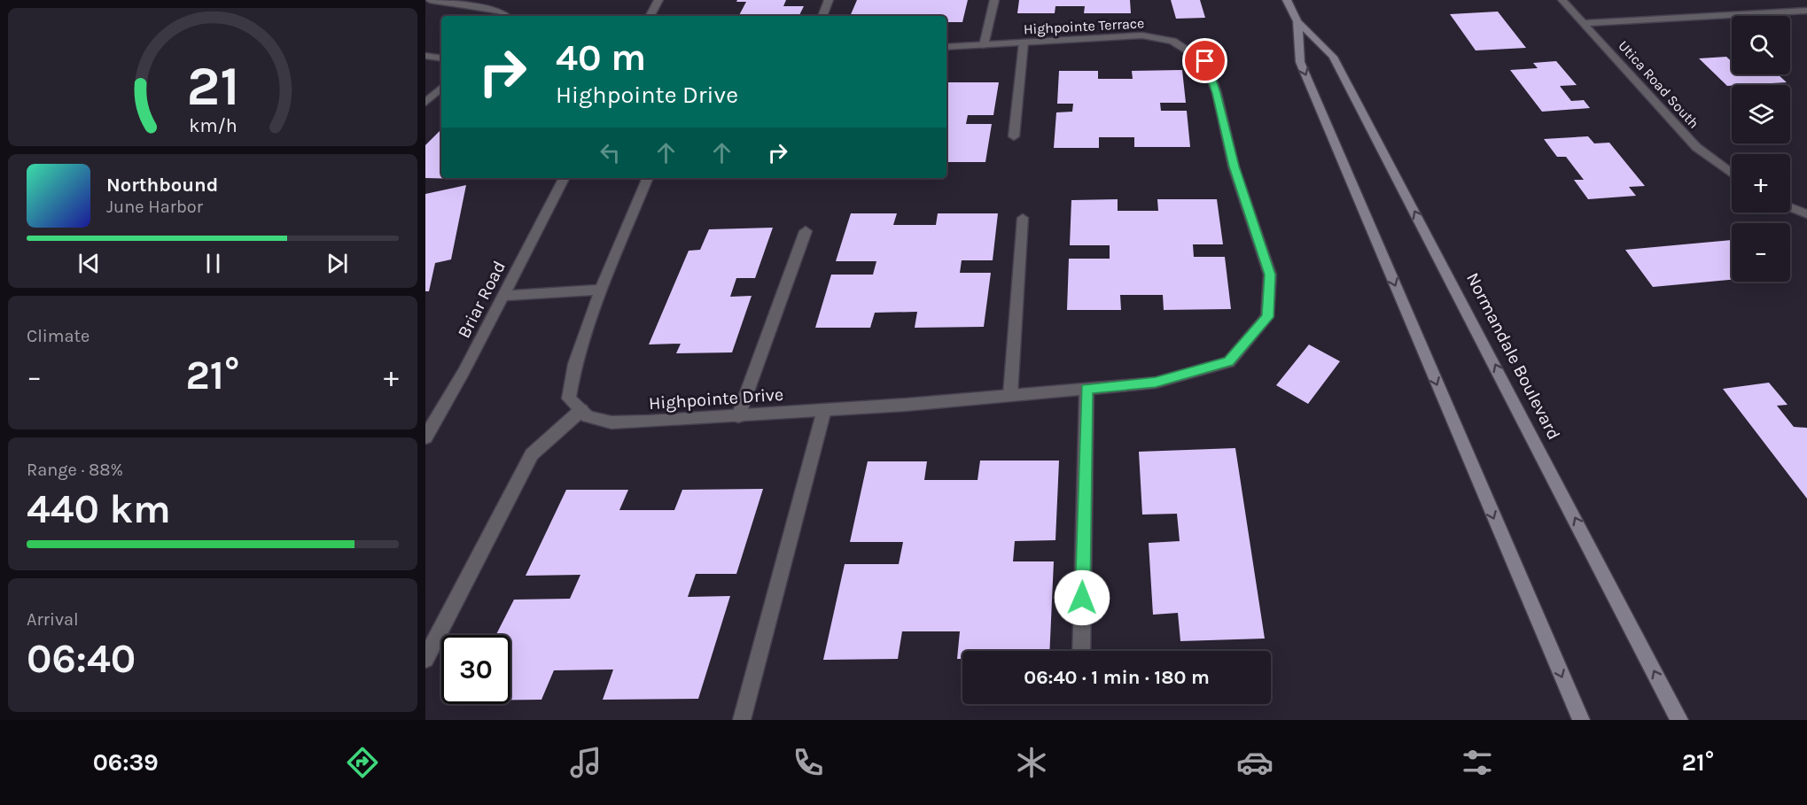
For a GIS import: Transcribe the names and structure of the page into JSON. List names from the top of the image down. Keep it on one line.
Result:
{"streets":{"main road":["Normandale Boulevard"],"street":["Highpointe Terrace","Utica Road South","Briar Road","Highpointe Drive"]},"crossings":[["Highpointe Terrace","Highpointe Drive"]],"page":{"map_buttons":["+","−"],"turn":["40 m","Highpointe Drive"],"song":["Northbound","June Harbor"],"tile":["Climate",["Range · 88%","440 km"],["Arrival","06:40"]],"heat":["−","21°","+"],"limit":"30","trip":"06:40 · 1 min · 180 m","tabs":["06:39","21°"],"gauge":["21","km/h"]}}
